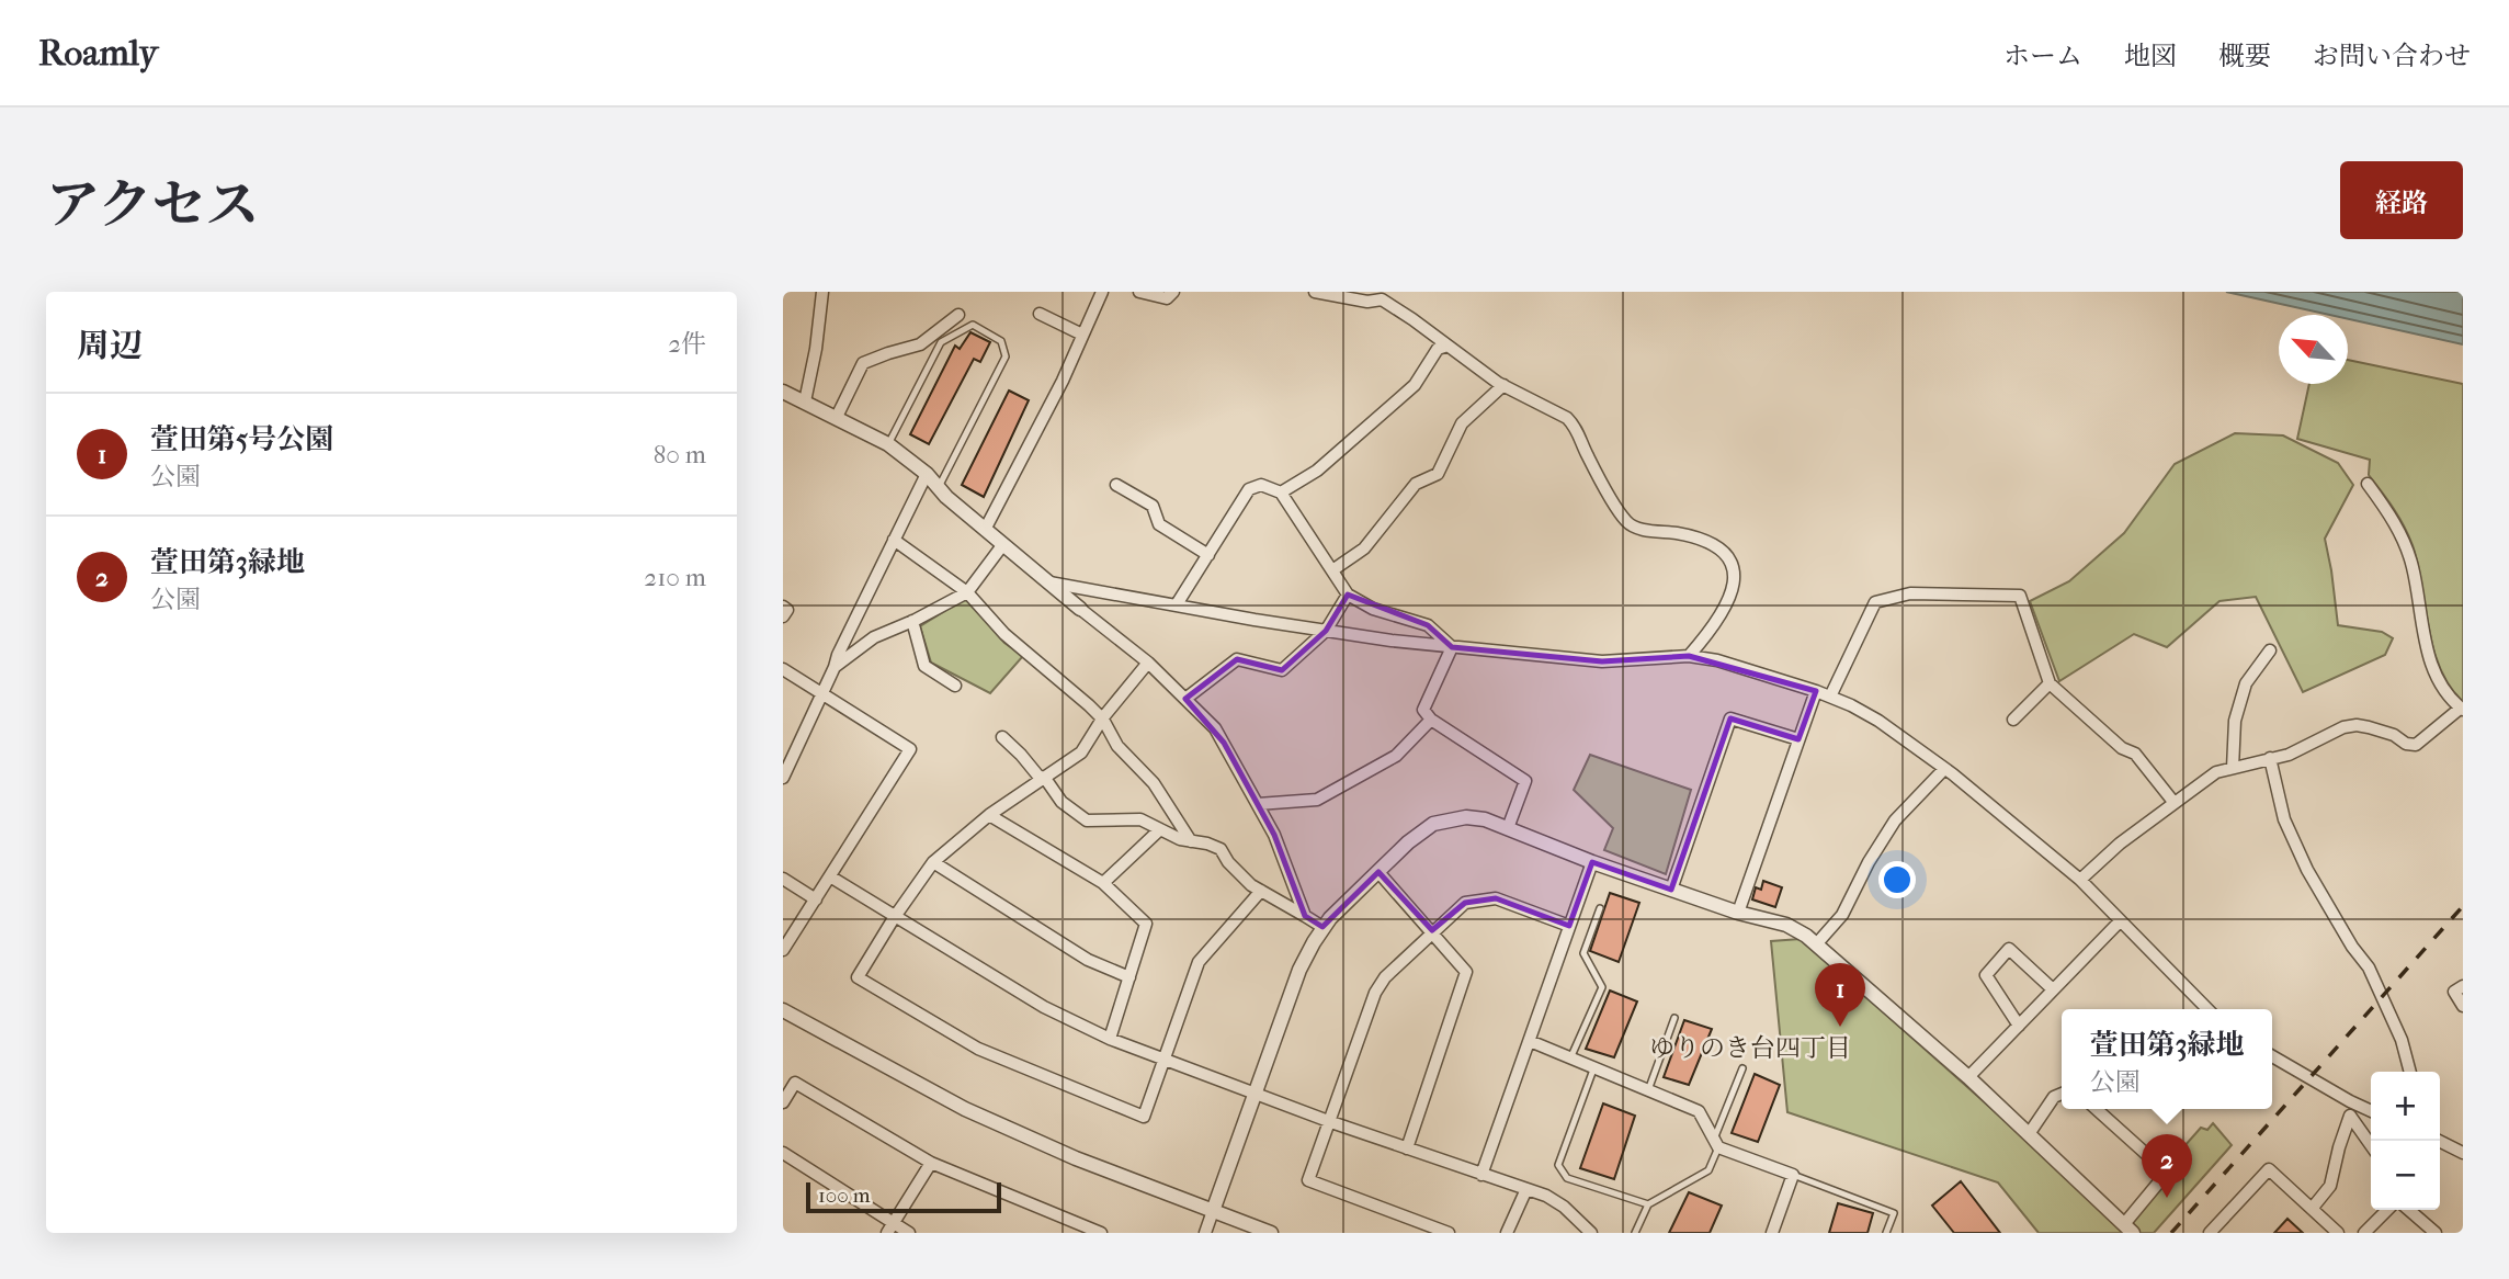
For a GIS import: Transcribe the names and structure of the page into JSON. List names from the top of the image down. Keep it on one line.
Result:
{"districts":["ゆりのき台四丁目"],"scale_bar":"100 m","north":"top left","page":{"header":"Roamly","nav":["ホーム","地図","概要","お問い合わせ"],"title":"アクセス","buttons":"経路","heading":["周辺","2件"],"list":[{"mark":"1","name":"萱田第5号公園","note":"公園","value":"80 m"},{"mark":"2","name":"萱田第3緑地","note":"公園","value":"210 m"}],"pins":["1","2"],"popup":["萱田第3緑地","公園"],"map_buttons":["+","−"],"scale":"100 m"}}
